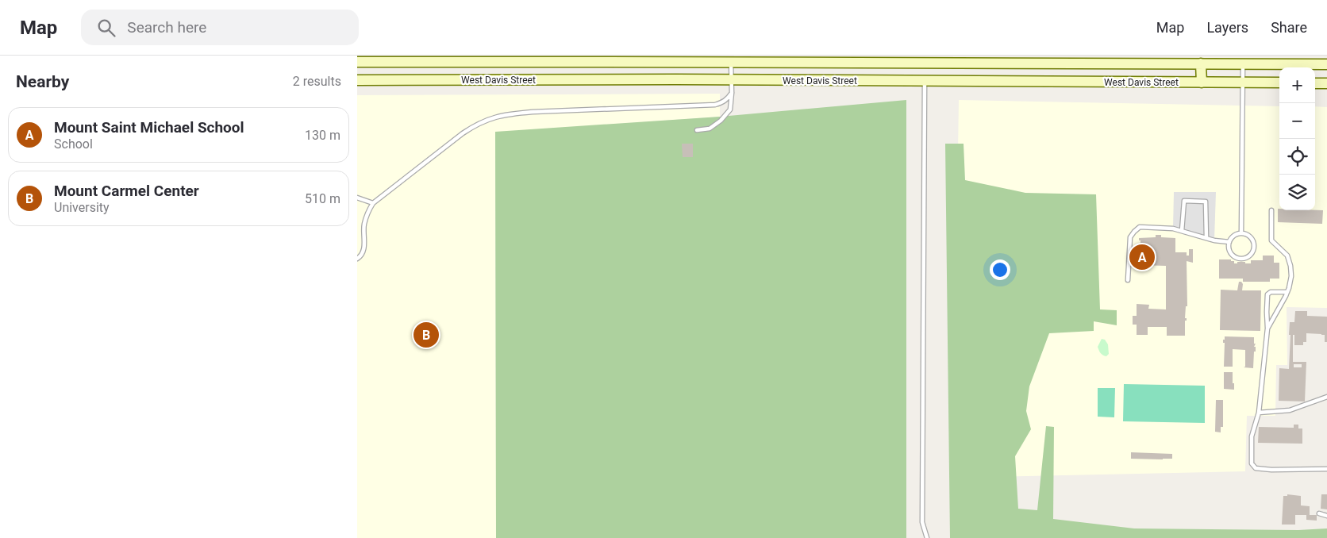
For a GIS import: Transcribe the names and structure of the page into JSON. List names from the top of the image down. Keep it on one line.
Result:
{"streets":{"main road":["West Davis Street"]},"page":{"header":"Map","search":"Search here","nav":["Map","Layers","Share"],"heading":["Nearby","2 results"],"map_buttons":["+","−"],"list":[{"mark":"A","name":"Mount Saint Michael School","note":"School","value":"130 m"},{"mark":"B","name":"Mount Carmel Center","note":"University","value":"510 m"}],"pins":["A","B"]}}
